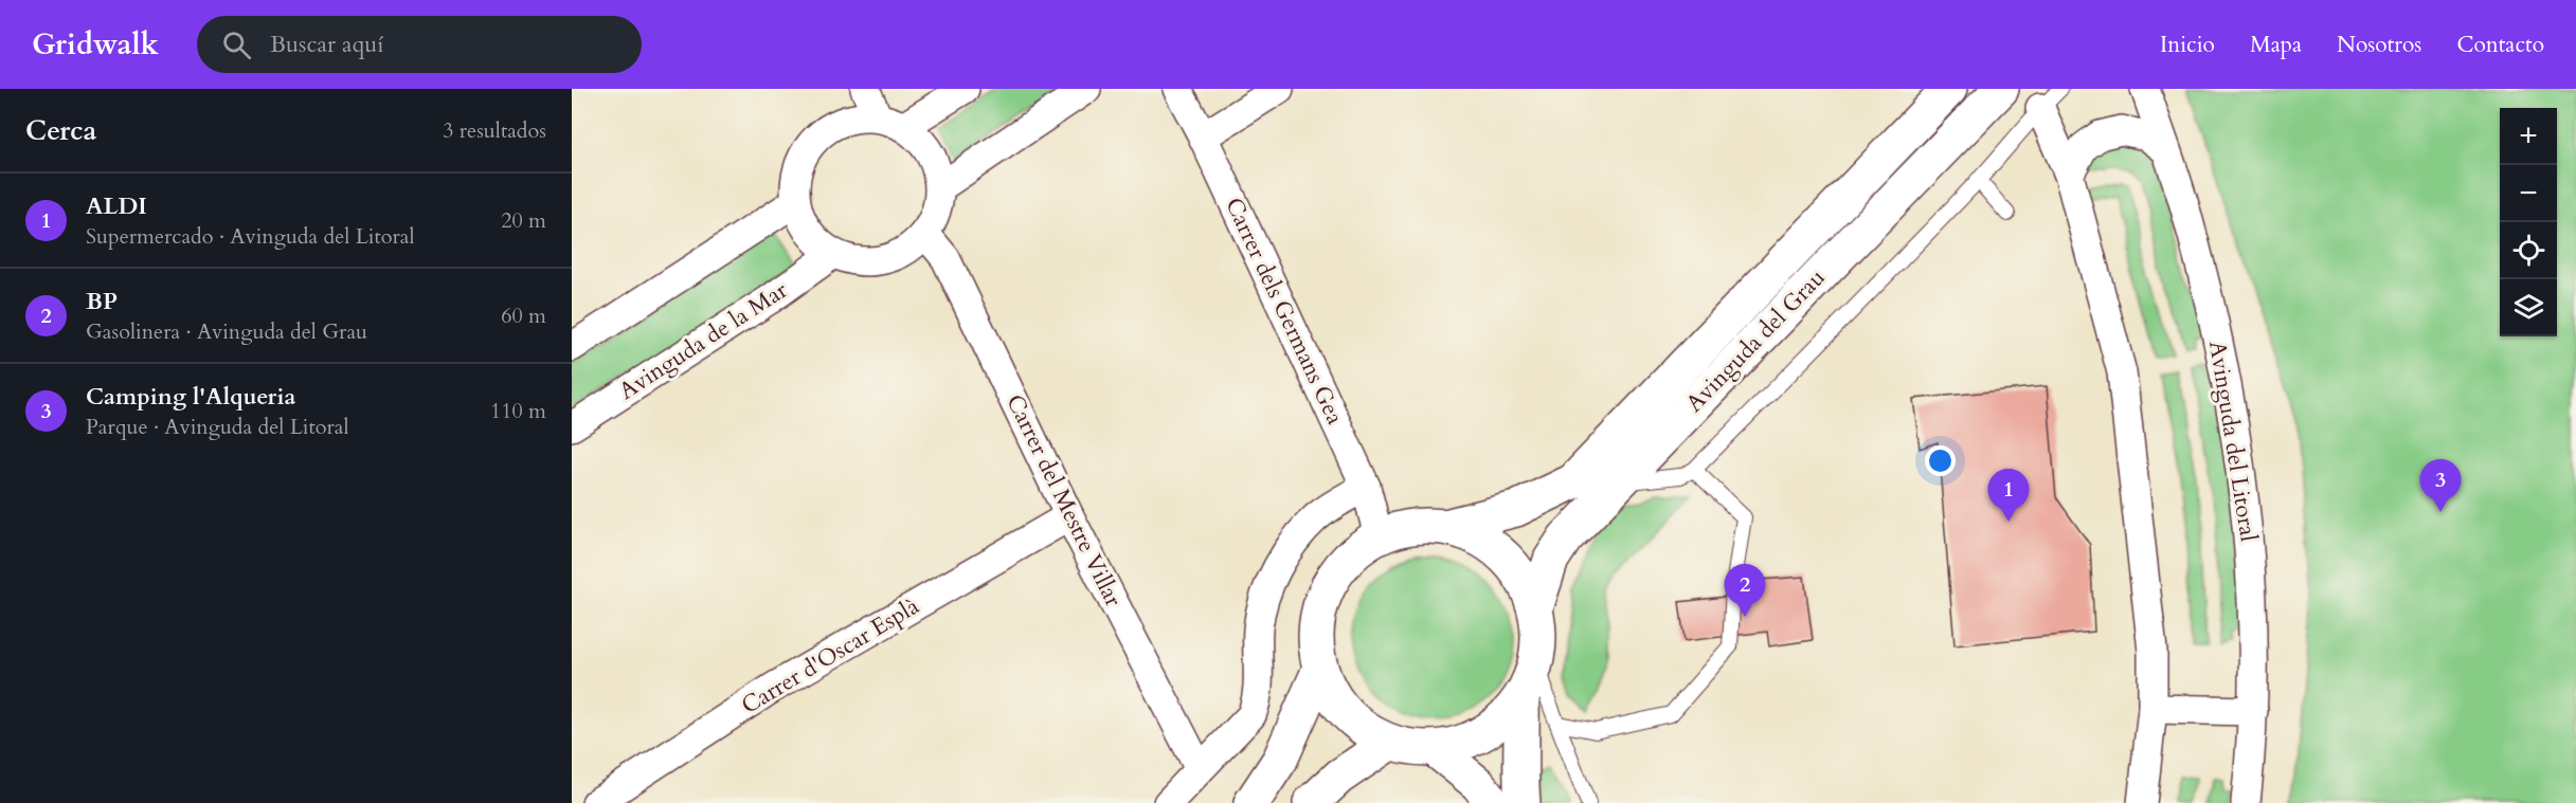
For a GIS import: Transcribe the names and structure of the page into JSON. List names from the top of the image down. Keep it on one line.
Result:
{"streets":{"main road":["Avinguda del Grau"],"street":["Carrer dels Germans Gea","Avinguda de la Mar","Avinguda del Litoral","Carrer del Mestre Villar","Carrer d'Oscar Esplà"]},"crossings":[["Carrer dels Germans Gea","Avinguda del Grau"],["Avinguda de la Mar","Carrer del Mestre Villar"],["Carrer del Mestre Villar","Carrer d'Oscar Esplà"]],"page":{"header":"Gridwalk","search":"Buscar aquí","nav":["Inicio","Mapa","Nosotros","Contacto"],"heading":["Cerca","3 resultados"],"map_buttons":["+","−"],"list":[{"mark":"1","name":"ALDI","note":"Supermercado · Avinguda del Litoral","value":"20 m"},{"mark":"2","name":"BP","note":"Gasolinera · Avinguda del Grau","value":"60 m"},{"mark":"3","name":"Camping l'Alqueria","note":"Parque · Avinguda del Litoral","value":"110 m"}],"pins":["3","1","2"]}}
